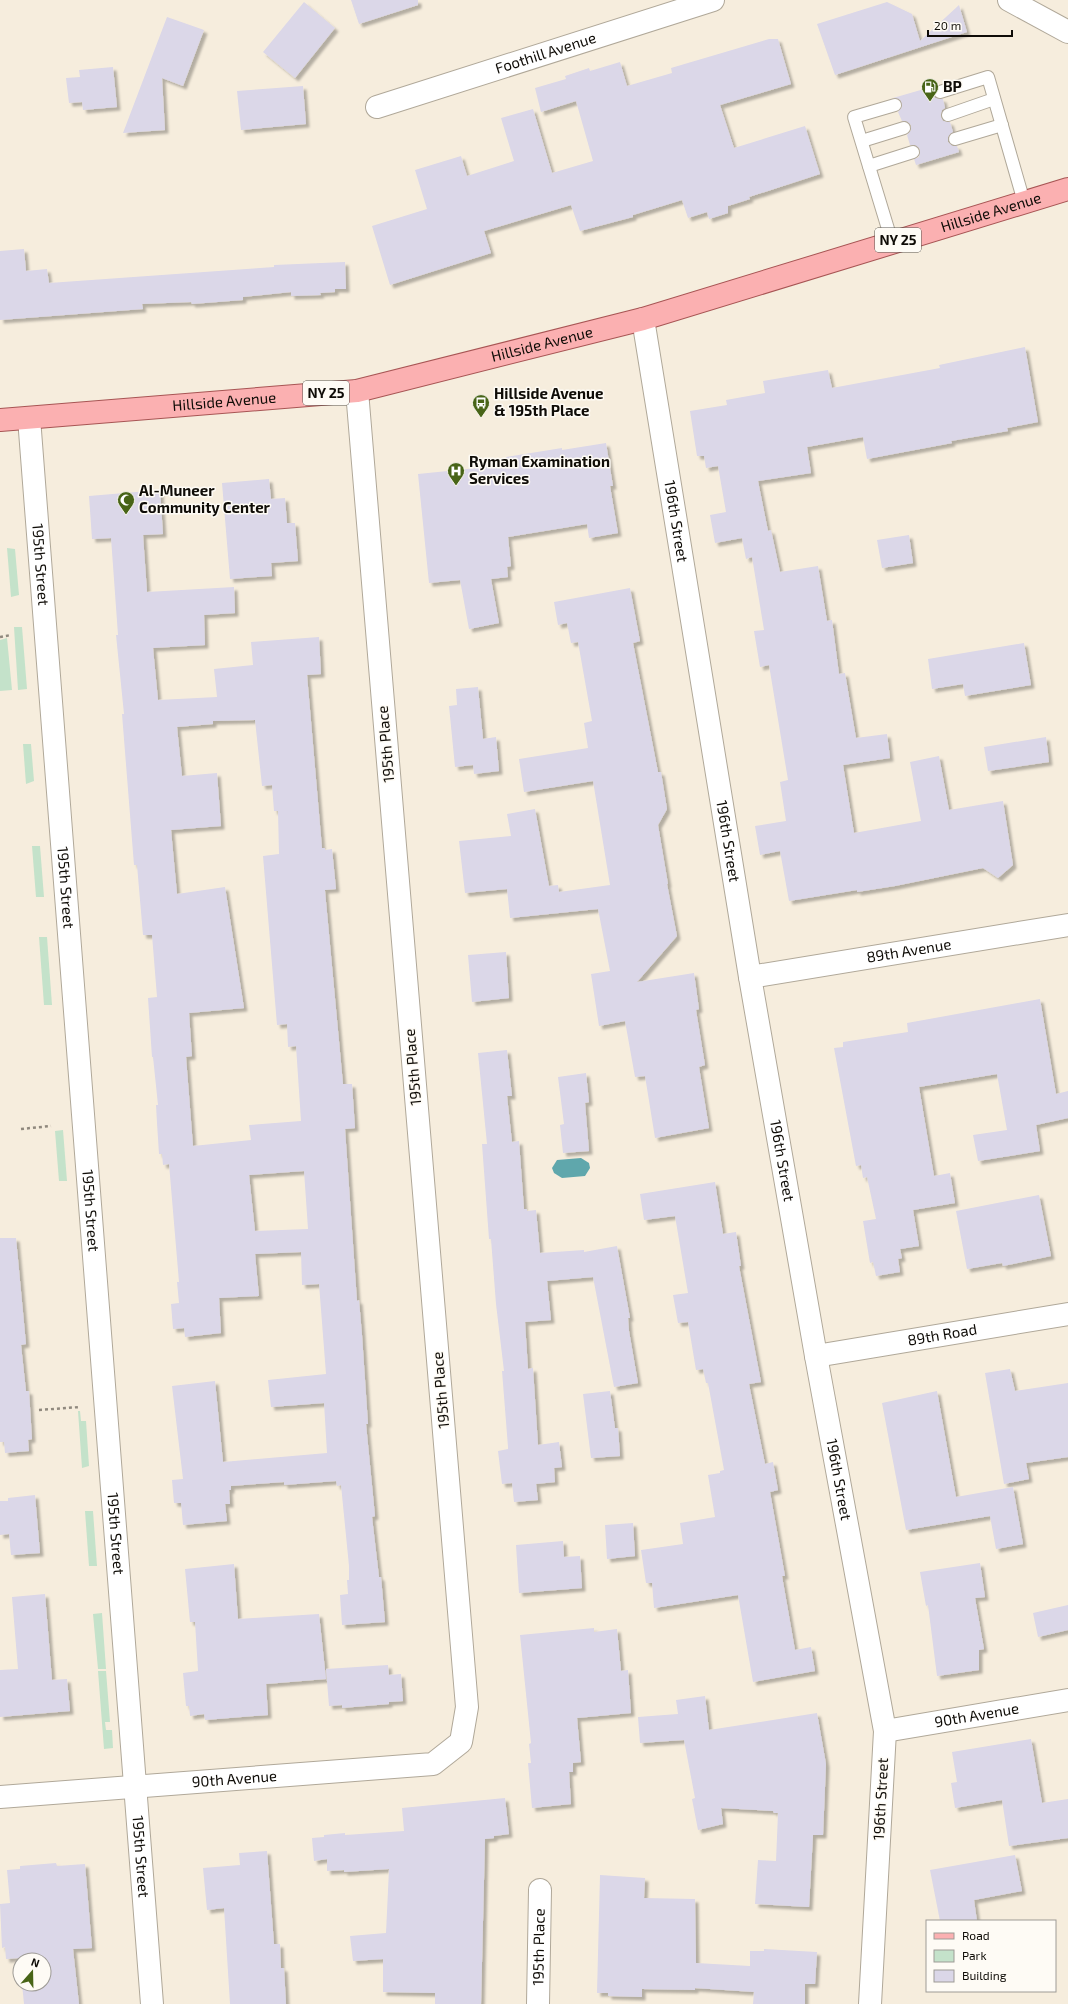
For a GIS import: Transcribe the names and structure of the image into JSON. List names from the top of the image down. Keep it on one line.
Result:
{"streets":{"main road":["Hillside Avenue","NY 25"],"street":["Foothill Avenue","196th Street","195th Street","195th Place","89th Avenue","89th Road","90th Avenue"]},"crossings":[["Hillside Avenue","196th Street"],["Hillside Avenue","195th Street"],["Hillside Avenue","195th Place"],["196th Street","89th Avenue"],["196th Street","89th Road"],["196th Street","90th Avenue"],["195th Street","90th Avenue"],["195th Place","90th Avenue"]],"places":{"fuel station":["BP"],"bus stop":["Hillside Avenue & 195th Place"],"hospital":["Ryman Examination Services"],"mosque":["Al-Muneer Community Center"]},"legend":["Road","Park","Building"],"scale_bar":"20 m","north":"top"}
